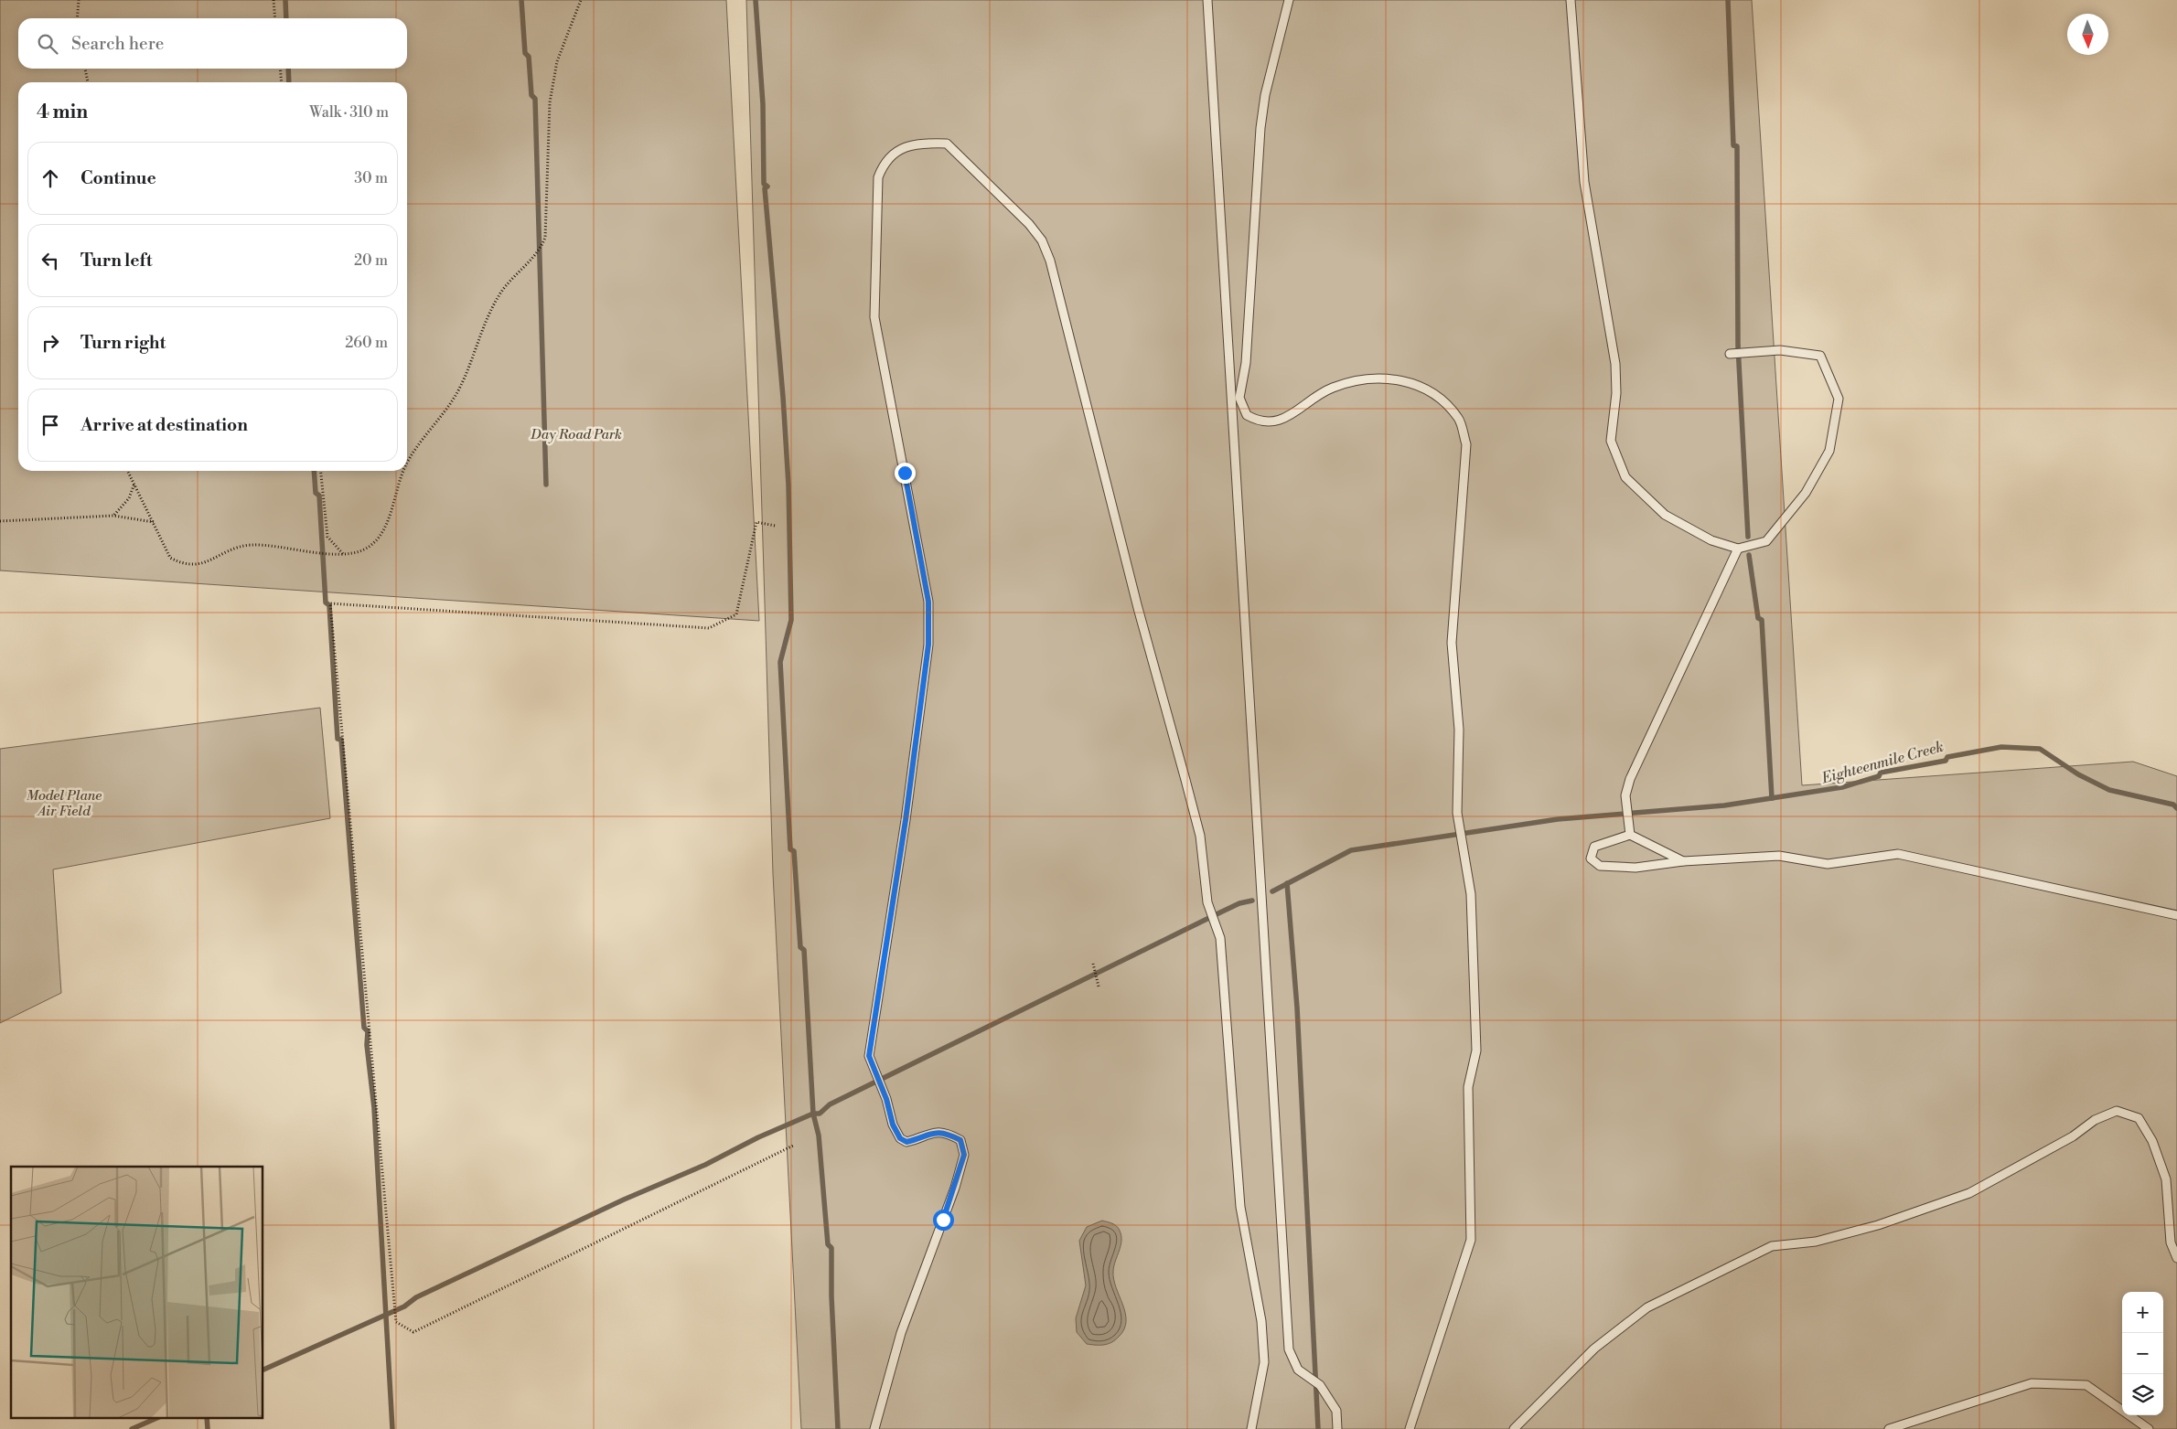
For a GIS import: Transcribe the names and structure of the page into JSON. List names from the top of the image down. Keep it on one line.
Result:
{"water":["Eighteenmile Creek"],"parks":["Day Road Park","Model Plane Air Field"],"north":"bottom","page":{"search":"Search here","heading":["4 min","Walk · 310 m"],"list":[["Continue","30 m"],["Turn left","20 m"],["Turn right","260 m"],"Arrive at destination"],"map_buttons":["+","−"]}}
